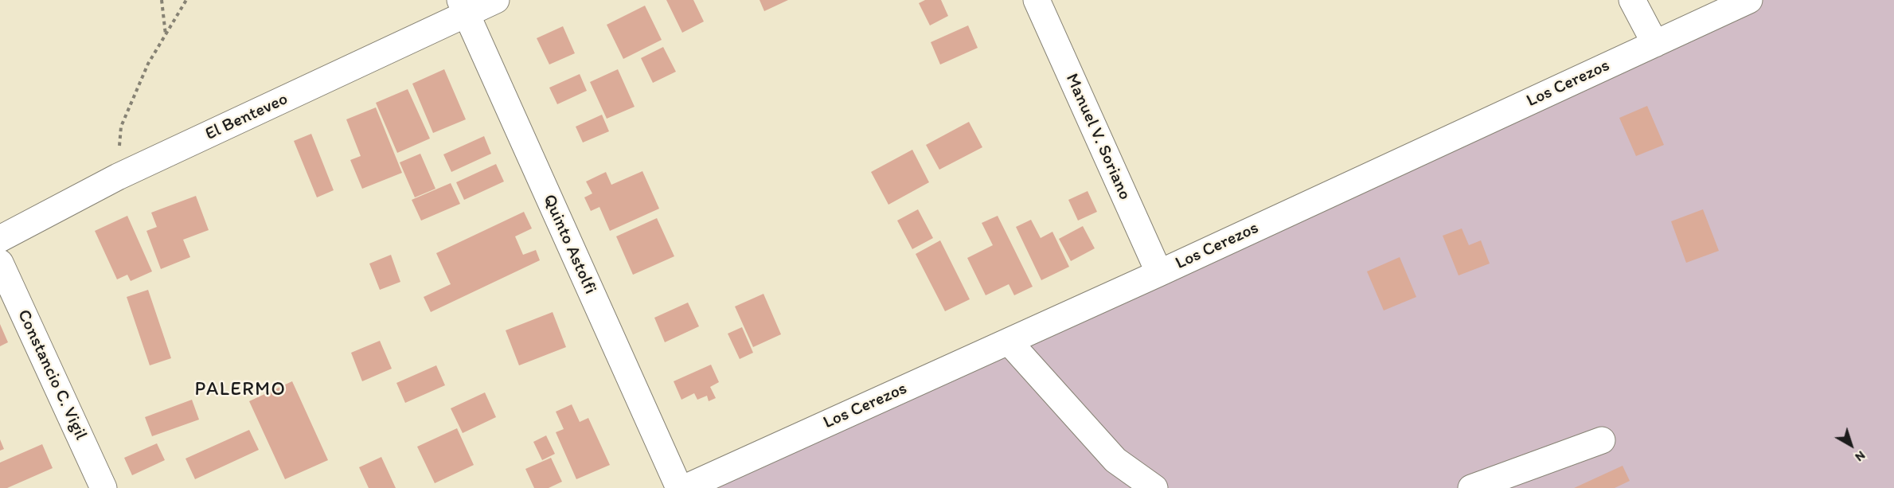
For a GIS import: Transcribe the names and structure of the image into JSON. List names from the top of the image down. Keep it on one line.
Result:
{"streets":{"street":["Los Cerezos","El Benteveo","Manuel V. Soriano","Quinto Astolfi","Constancio C. Vigil"]},"crossings":[["Los Cerezos","Manuel V. Soriano"],["El Benteveo","Quinto Astolfi"]],"districts":["PALERMO"],"north":"bottom right"}
